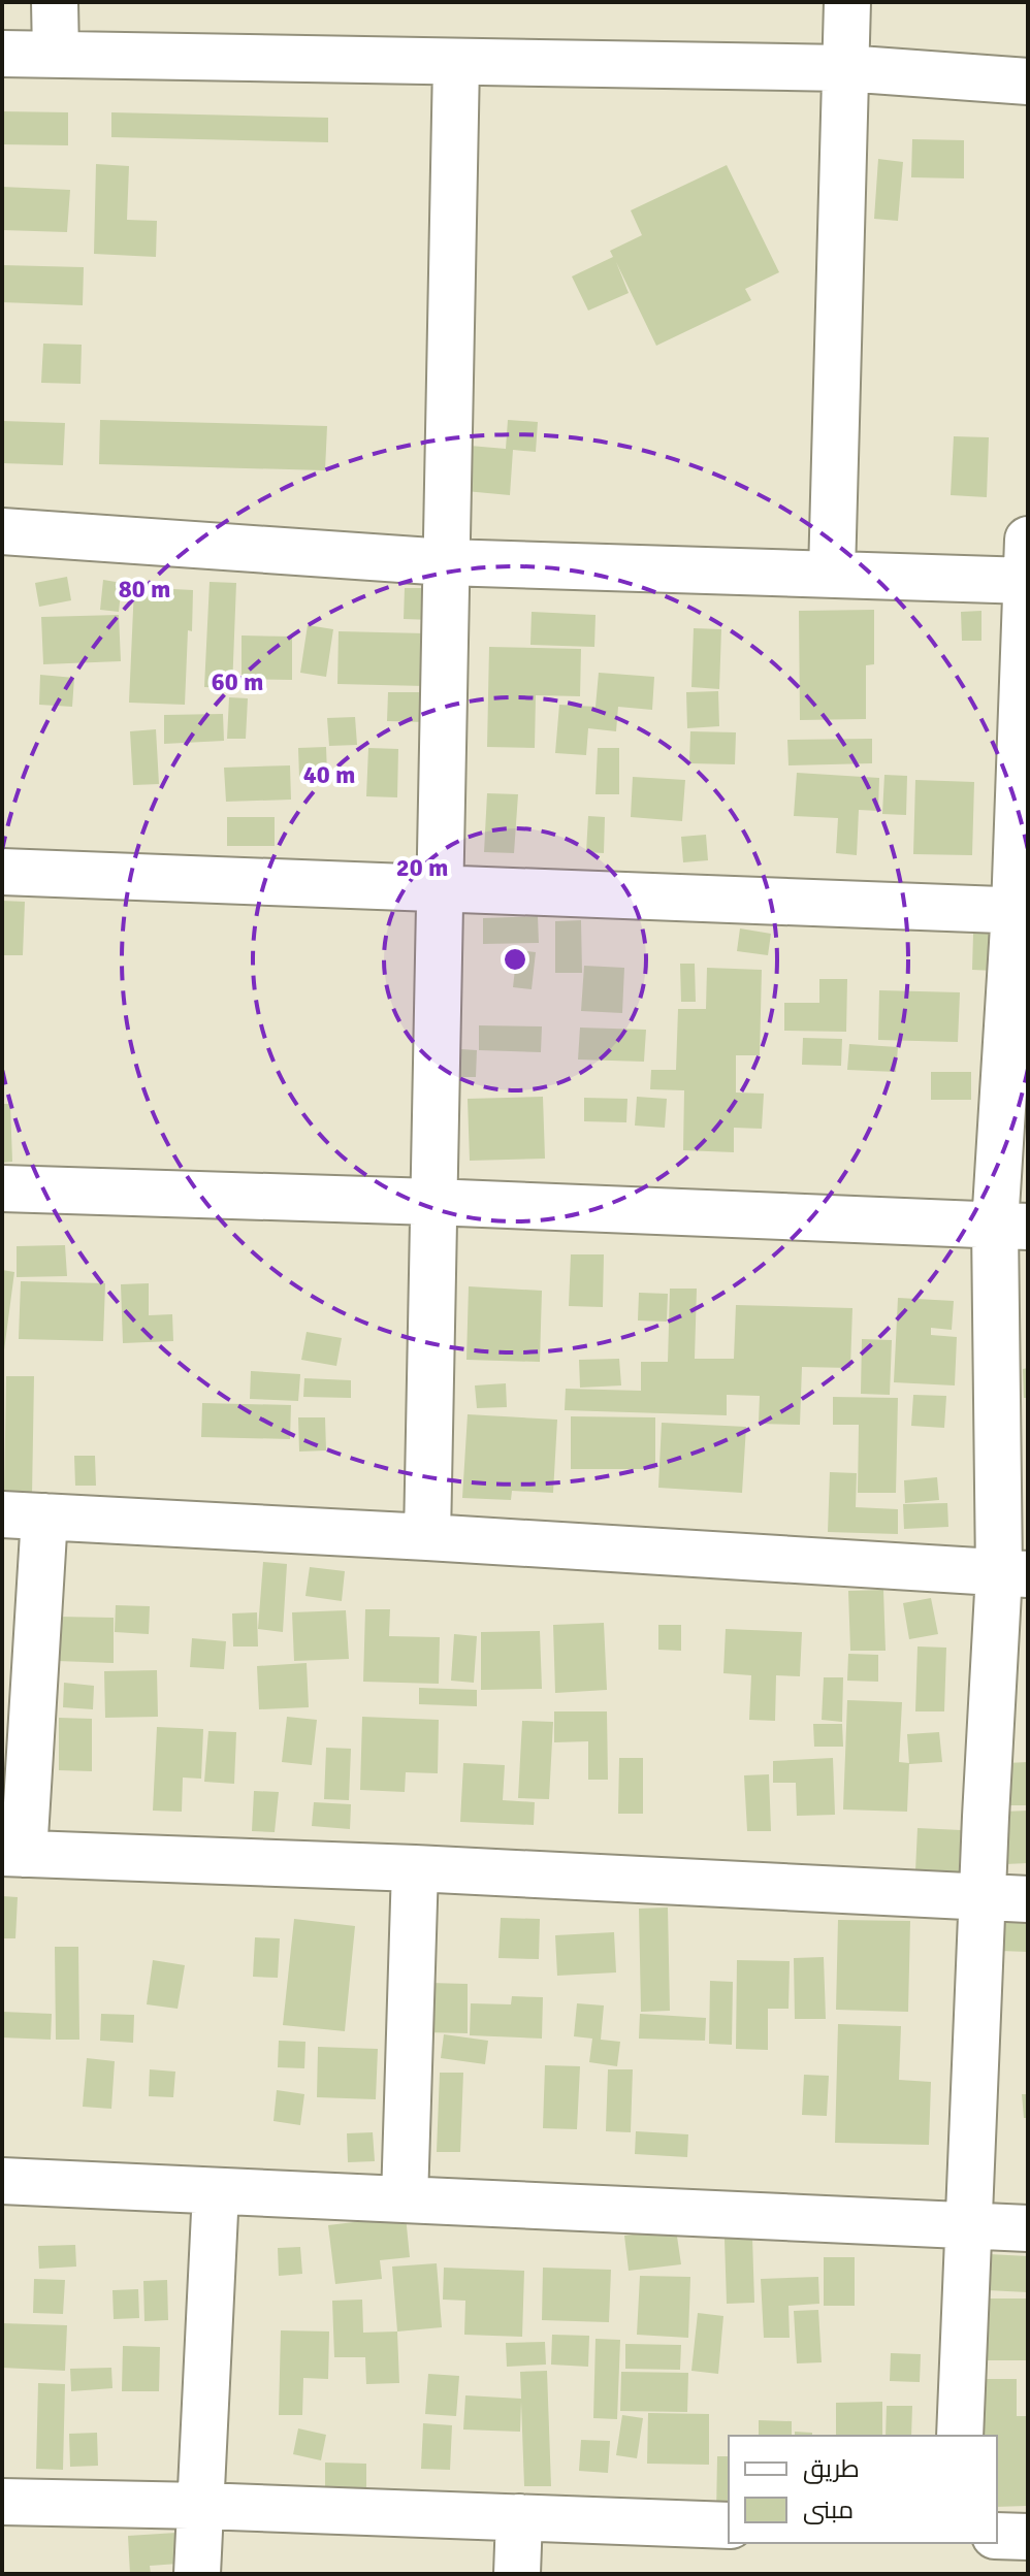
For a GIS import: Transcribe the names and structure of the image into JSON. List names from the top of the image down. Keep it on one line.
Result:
{"legend":["طريق","مبنى"],"rings":["80 m","60 m","40 m","20 m"]}
